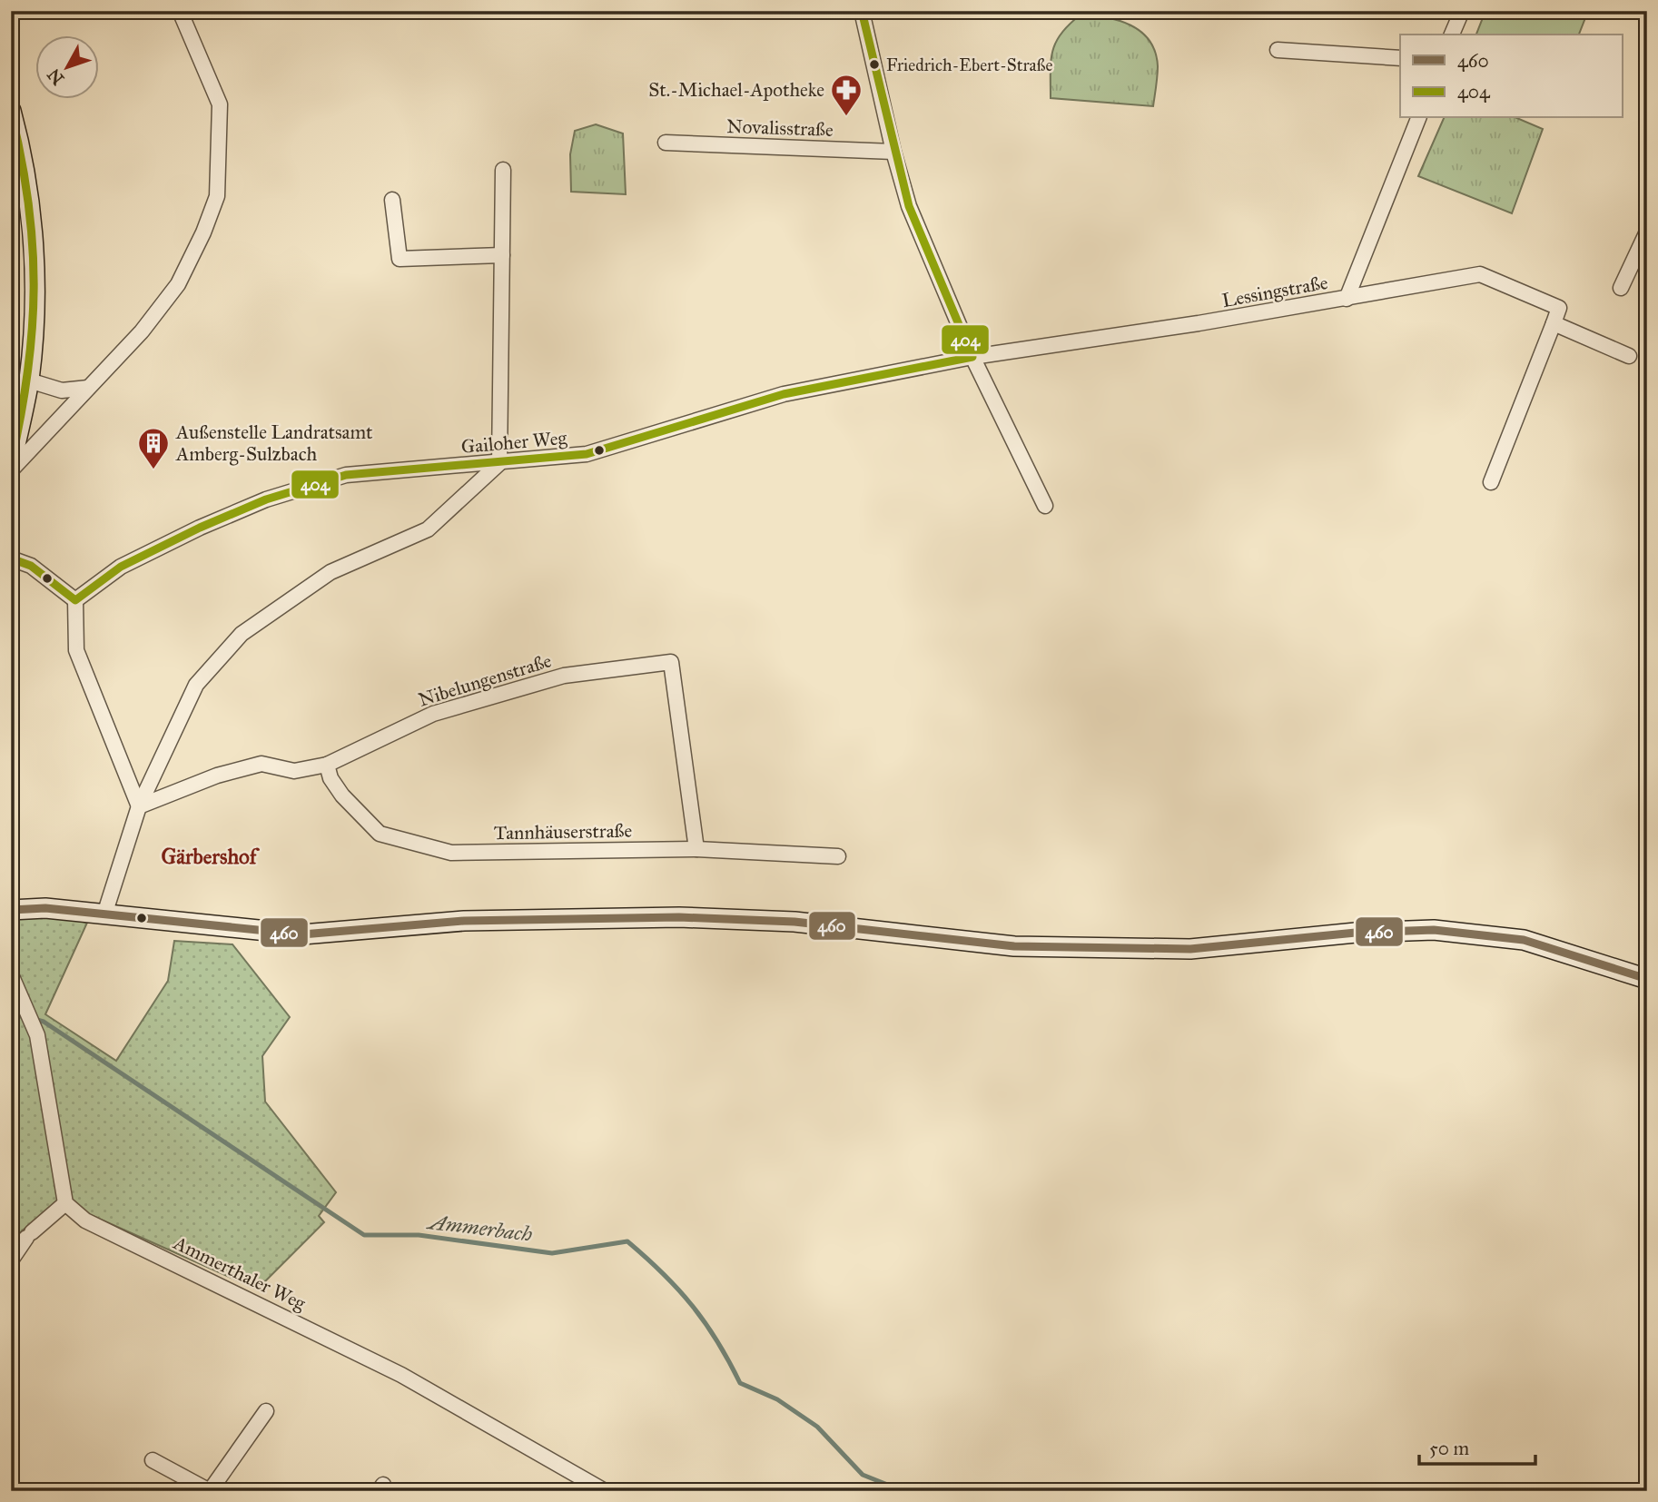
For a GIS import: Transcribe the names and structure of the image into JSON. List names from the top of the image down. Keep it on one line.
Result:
{"streets":{"street":["Novalisstraße","Lessingstraße","Gailoher Weg","Nibelungenstraße","Tannhäuserstraße","Ammerthaler Weg"]},"crossings":[["Lessingstraße","Gailoher Weg"],["Nibelungenstraße","Tannhäuserstraße"]],"districts":["Gärbershof"],"water":["Ammerbach"],"places":{"other":["Friedrich-Ebert-Straße"],"pharmacy":["St.-Michael-Apotheke"],"building":["Außenstelle Landratsamt Amberg-Sulzbach"]},"lines":["transit line 404","transit line 460"],"legend":["460","404"],"scale_bar":"50 m","north":"bottom left"}
